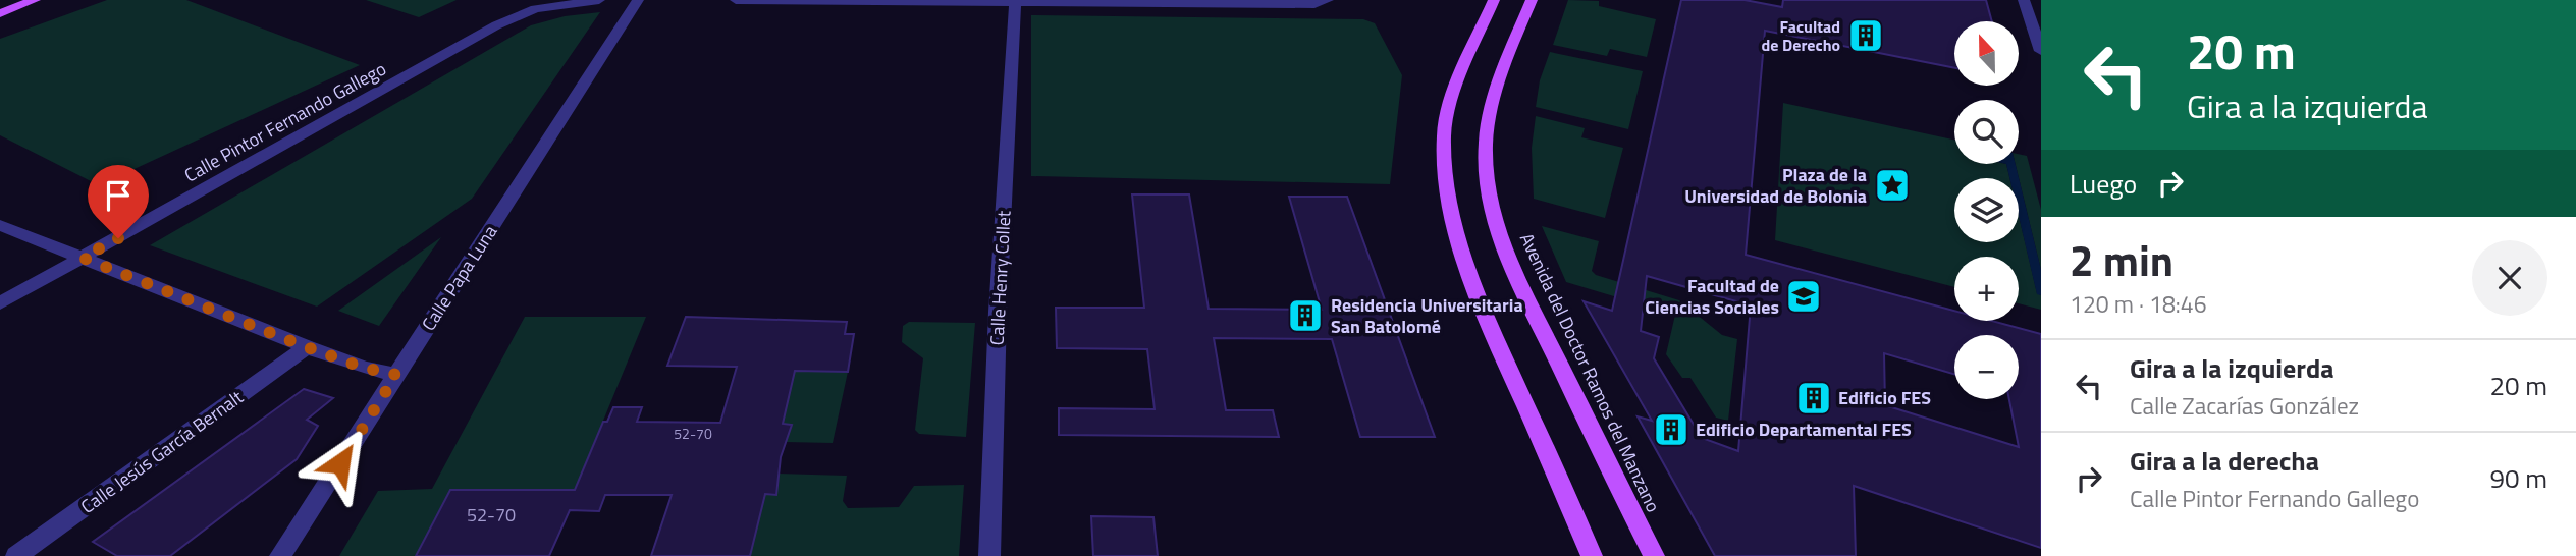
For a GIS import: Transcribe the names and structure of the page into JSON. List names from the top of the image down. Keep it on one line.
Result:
{"streets":{"main road":["Avenida del Doctor Ramos del Manzano"],"street":["Calle Pintor Fernando Gallego","Calle Papa Luna","Calle Henry Collet","Calle Jesús García Bernalt"]},"places":{"building":["Facultad de Derecho","Residencia Universitaria San Batolomé","Edificio FES","Edificio Departamental FES"],"place":["Plaza de la Universidad de Bolonia"],"school or university":["Facultad de Ciencias Sociales"]},"house_numbers":["52-70","52-70"],"north":"top","page":{"turn":["20 m","Gira a la izquierda"],"map_buttons":["+","−"],"then":"Luego","heading":["2 min","120 m · 18:46"],"list":[{"name":"Gira a la izquierda","note":"Calle Zacarías González","value":"20 m"},{"name":"Gira a la derecha","note":"Calle Pintor Fernando Gallego","value":"90 m"}]}}
